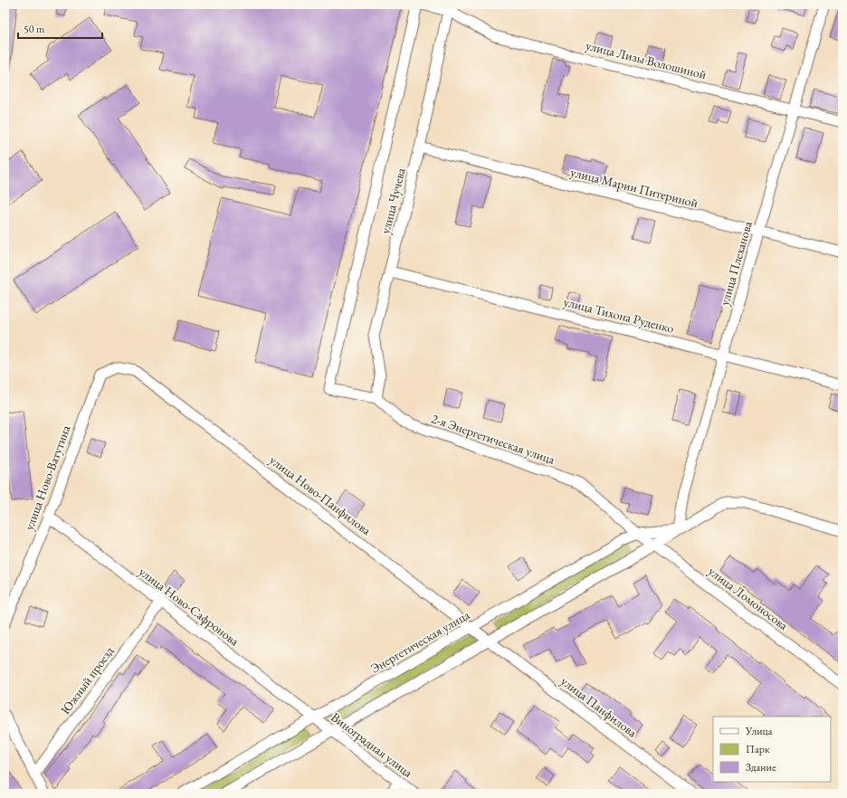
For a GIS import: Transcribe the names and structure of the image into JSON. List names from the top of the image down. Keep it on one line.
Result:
{"streets":{"street":["улица Лизы Волошиной","улица Марии Питериной","улица Чучева","улица Плеханова","улица Тихона Руденко","2-я Энергетическая улица","улица Ново-Ватутина","улица Ново-Панфилова","улица Ломоносова","улица Ново-Сафронова","Энергетическая улица","Южный проезд","улица Панфилова","Виноградная улица"]},"crossings":[["улица Лизы Волошиной","улица Чучева"],["улица Лизы Волошиной","улица Плеханова"],["улица Марии Питериной","улица Чучева"],["улица Марии Питериной","улица Плеханова"],["улица Чучева","улица Тихона Руденко"],["улица Чучева","2-я Энергетическая улица"],["улица Плеханова","улица Тихона Руденко"],["улица Плеханова","Энергетическая улица"],["2-я Энергетическая улица","улица Ломоносова"],["2-я Энергетическая улица","Энергетическая улица"],["улица Ново-Ватутина","улица Ново-Панфилова"],["улица Ново-Ватутина","улица Ново-Сафронова"],["улица Ново-Панфилова","Энергетическая улица"],["улица Ново-Панфилова","улица Панфилова"],["улица Ломоносова","Энергетическая улица"],["улица Ново-Сафронова","Энергетическая улица"],["улица Ново-Сафронова","Южный проезд"],["улица Ново-Сафронова","Виноградная улица"],["Энергетическая улица","улица Панфилова"],["Энергетическая улица","Виноградная улица"]],"legend":["Улица","Парк","Здание"],"scale_bar":"50 m"}
